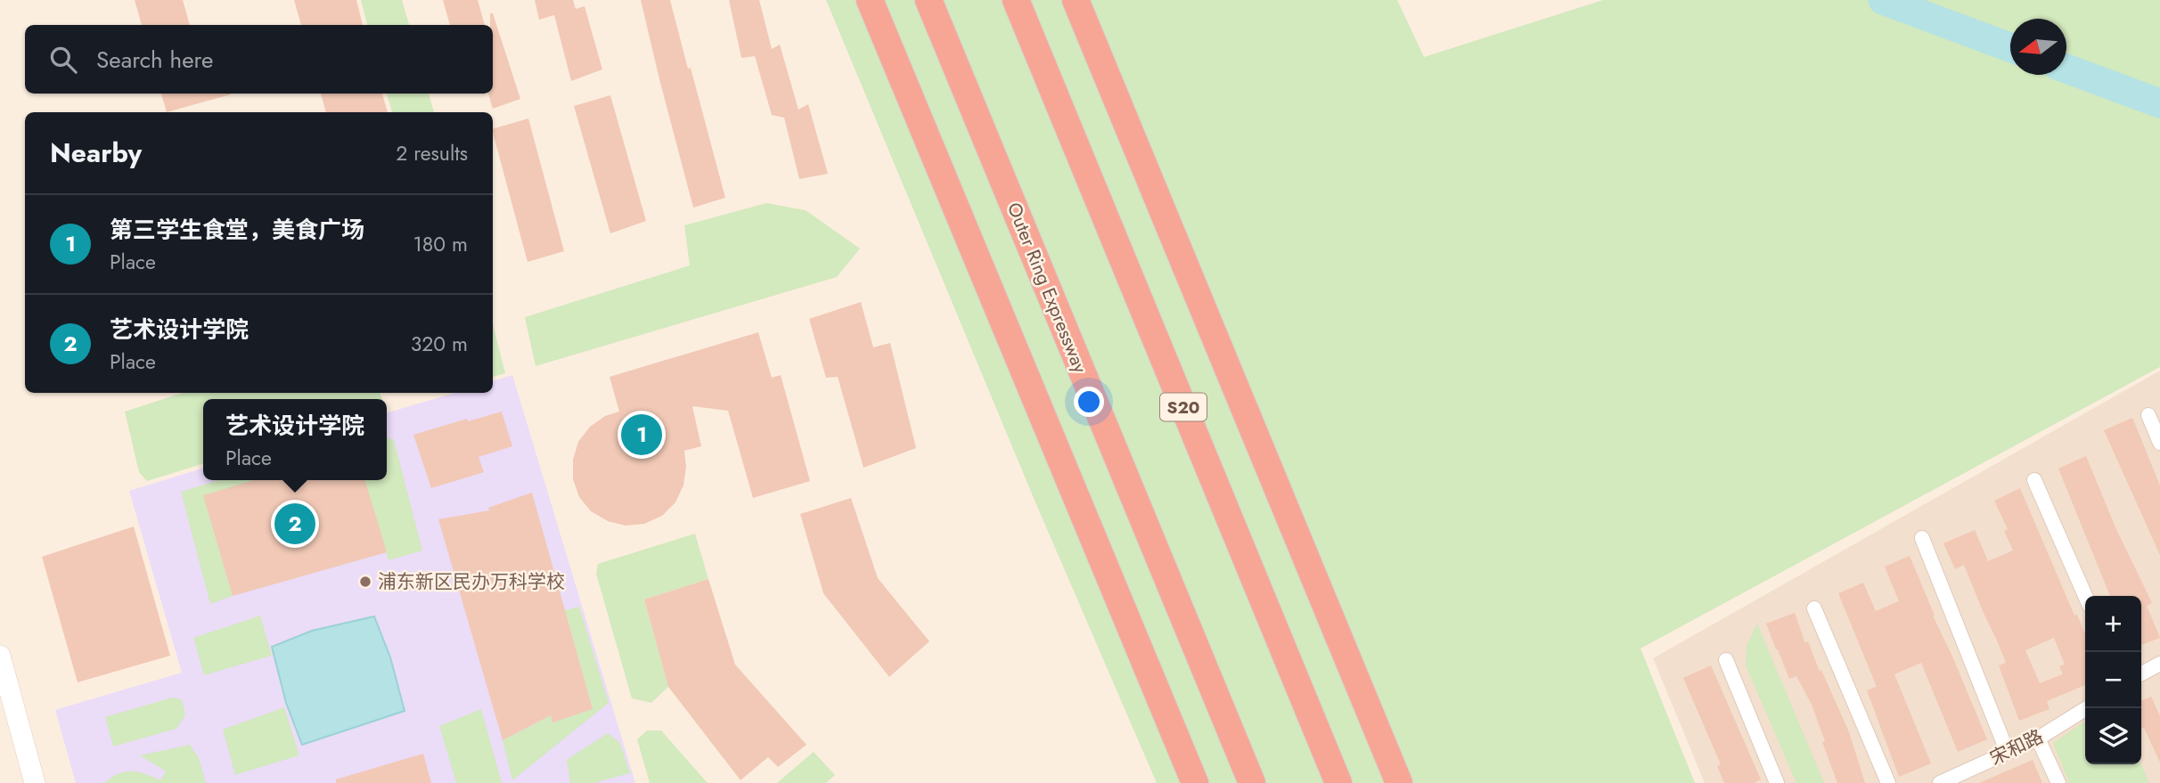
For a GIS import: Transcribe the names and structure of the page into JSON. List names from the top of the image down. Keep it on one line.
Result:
{"streets":{"highway":["Outer Ring Expressway","S20"],"street":["宋和路"]},"places":["浦东新区民办万科学校"],"north":"left","page":{"search":"Search here","heading":["Nearby","2 results"],"list":[{"mark":"1","name":"第三学生食堂，美食广场","note":"Place","value":"180 m"},{"mark":"2","name":"艺术设计学院","note":"Place","value":"320 m"}],"popup":["艺术设计学院","Place"],"pins":["1","2"],"map_buttons":["+","−"]}}
